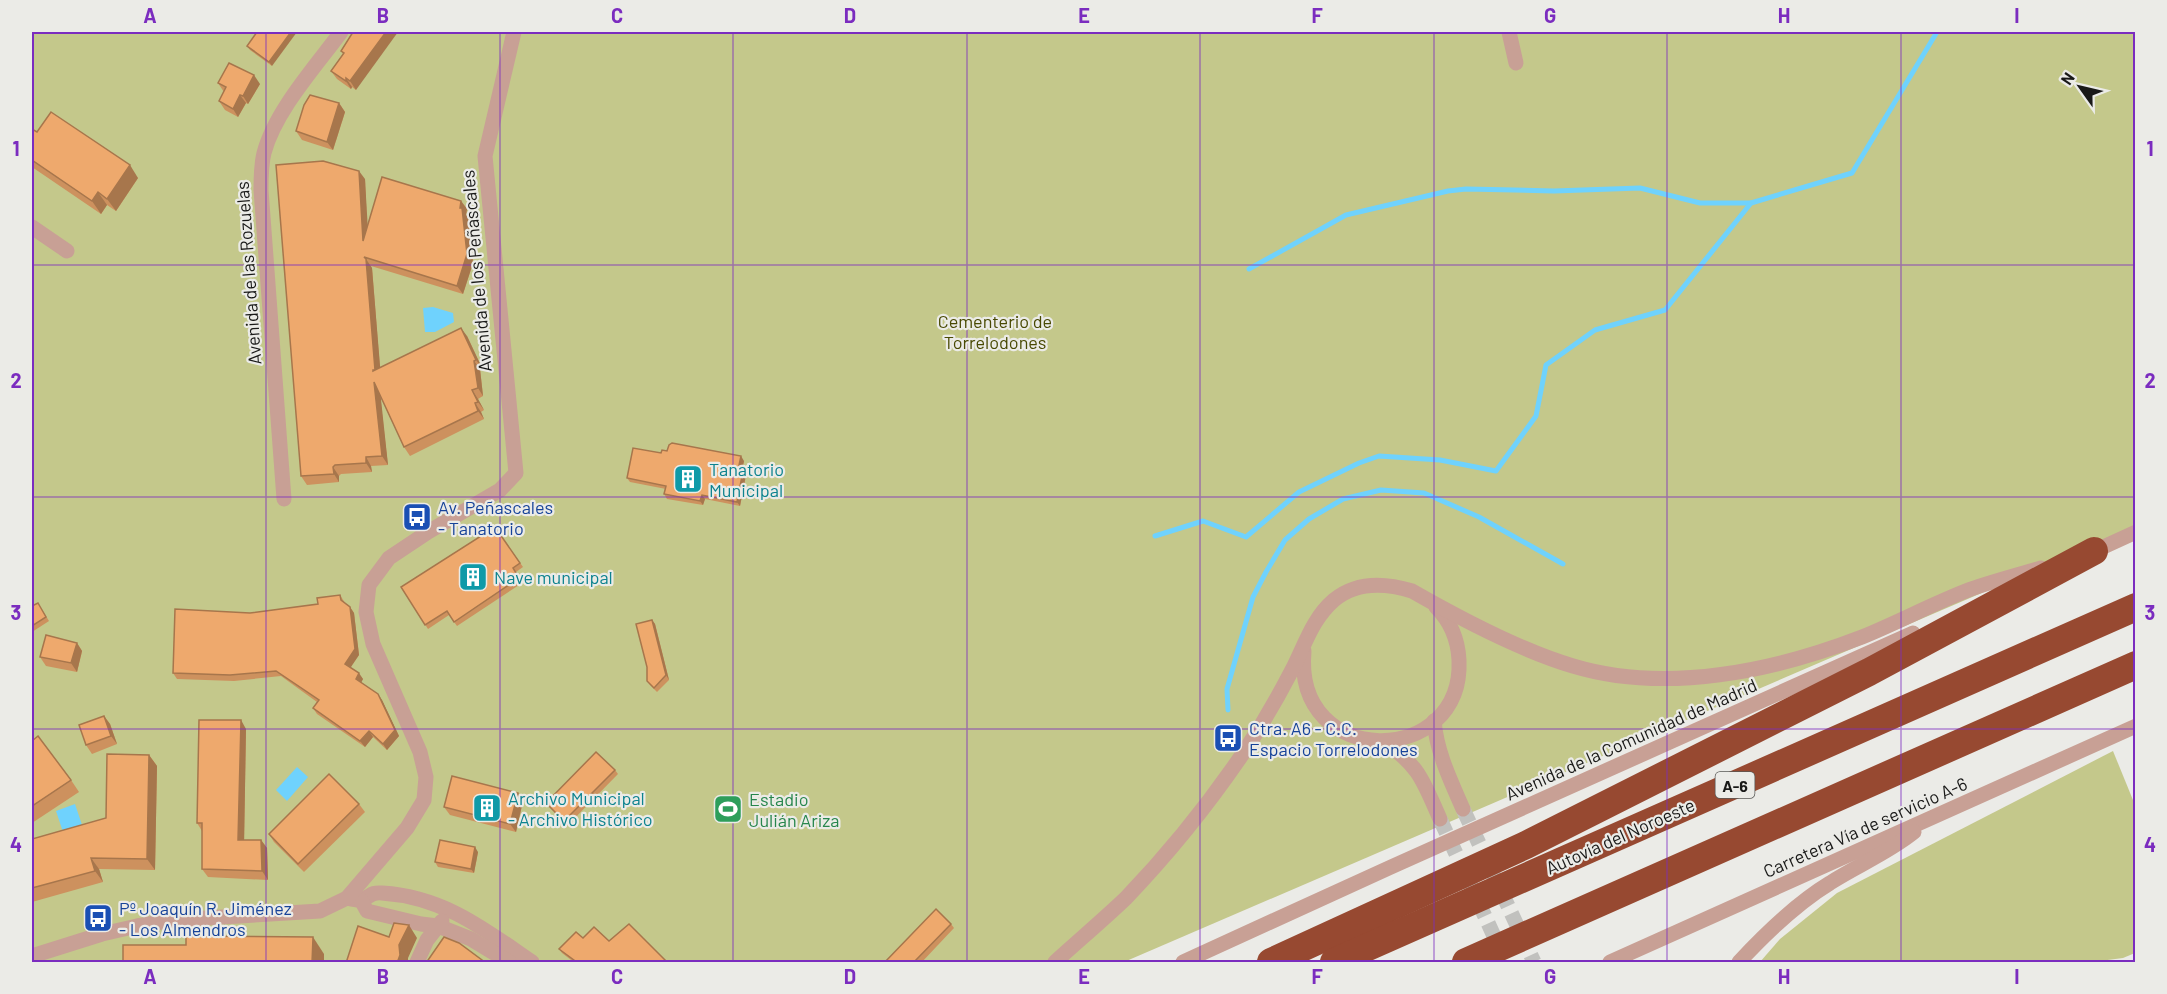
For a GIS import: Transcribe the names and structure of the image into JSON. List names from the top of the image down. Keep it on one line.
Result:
{"streets":{"highway":["A-6","Autovía del Noroeste"],"street":["Avenida de los Peñascales","Avenida de las Rozuelas","Avenida de la Comunidad de Madrid","Carretera Vía de servicio A-6"]},"parks":["Cementerio de Torrelodones"],"places":{"building":["Tanatorio Municipal","Nave municipal","Archivo Municipal - Archivo Histórico"],"bus stop":["Av. Peñascales - Tanatorio","Ctra. A6 - C.C. Espacio Torrelodones","Pº Joaquín R. Jiménez - Los Almendros"],"sports":["Estadio Julián Ariza"]},"north":"top left","grid":{"columns":["A","B","C","D","E","F","G","H","I"],"rows":["1","2","3","4"]}}
